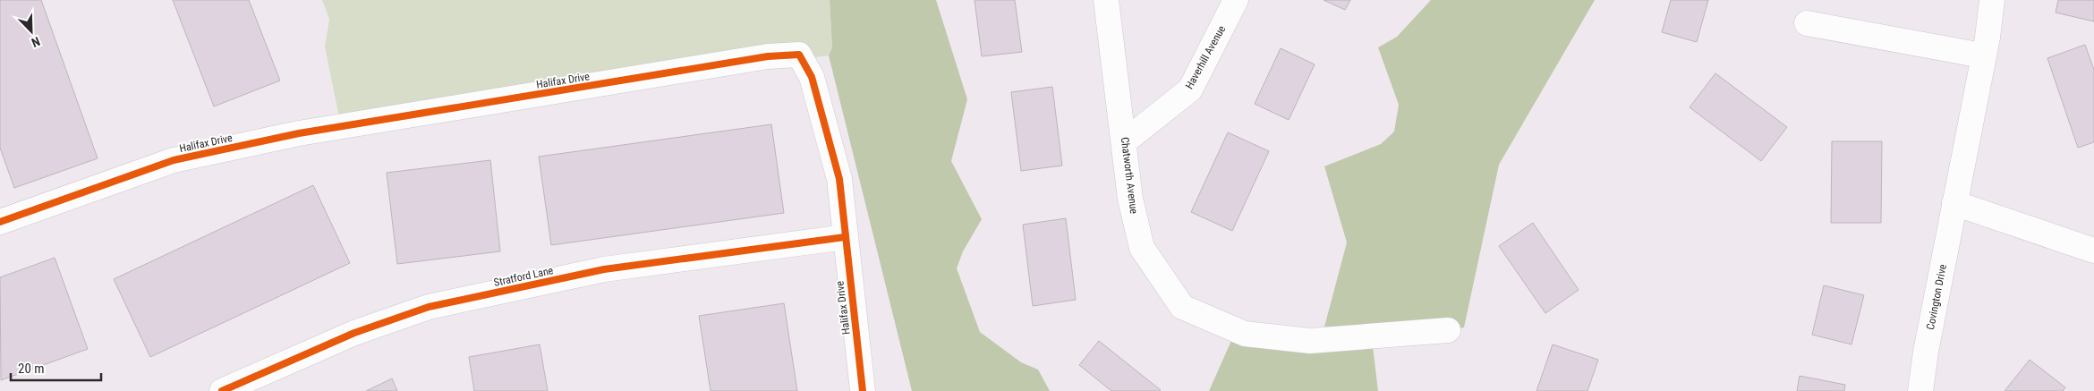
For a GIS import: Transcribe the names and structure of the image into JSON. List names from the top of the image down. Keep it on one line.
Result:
{"streets":{"street":["Haverhill Avenue","Halifax Drive","Chatworth Avenue","Stratford Lane","Covington Drive"]},"crossings":[["Haverhill Avenue","Chatworth Avenue"],["Halifax Drive","Stratford Lane"]],"scale_bar":"20 m","north":"bottom right"}
